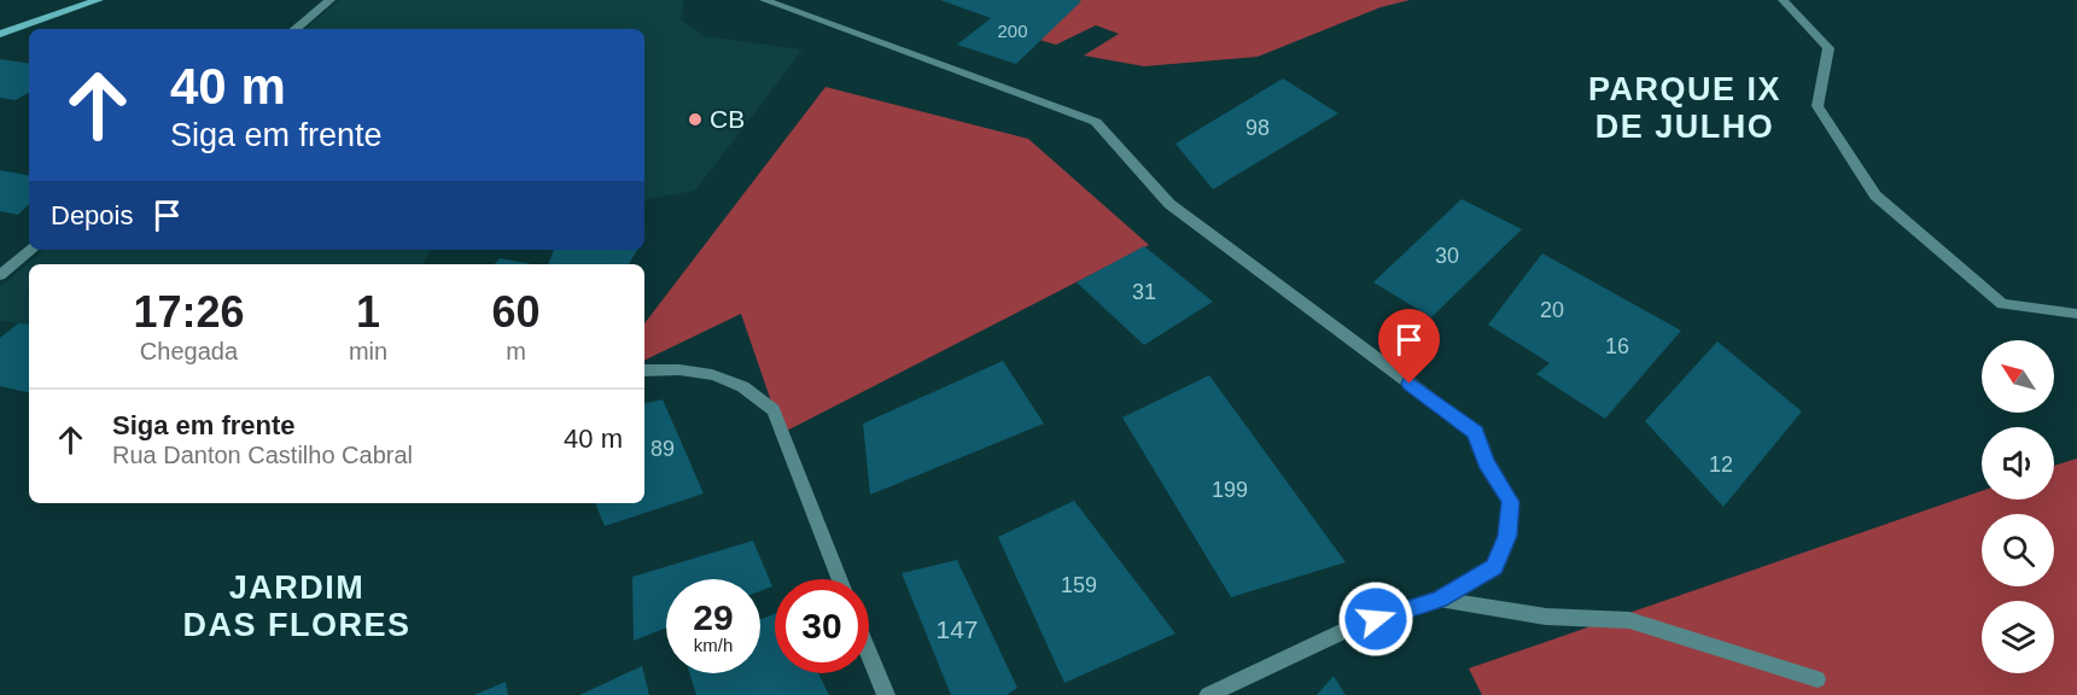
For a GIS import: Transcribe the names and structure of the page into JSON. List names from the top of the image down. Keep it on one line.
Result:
{"districts":["PARQUE IX DE JULHO","JARDIM DAS FLORES"],"places":["CB"],"house_numbers":["200","98","30","31","20","16","89","12","199","159","147"],"north":"top left","page":{"turn":["40 m","Siga em frente"],"then":"Depois","eta":["17:26","Chegada","1","min","60","m"],"list":[{"name":"Siga em frente","note":"Rua Danton Castilho Cabral","value":"40 m"}],"speed":"29 km/h","limit":"30"}}
